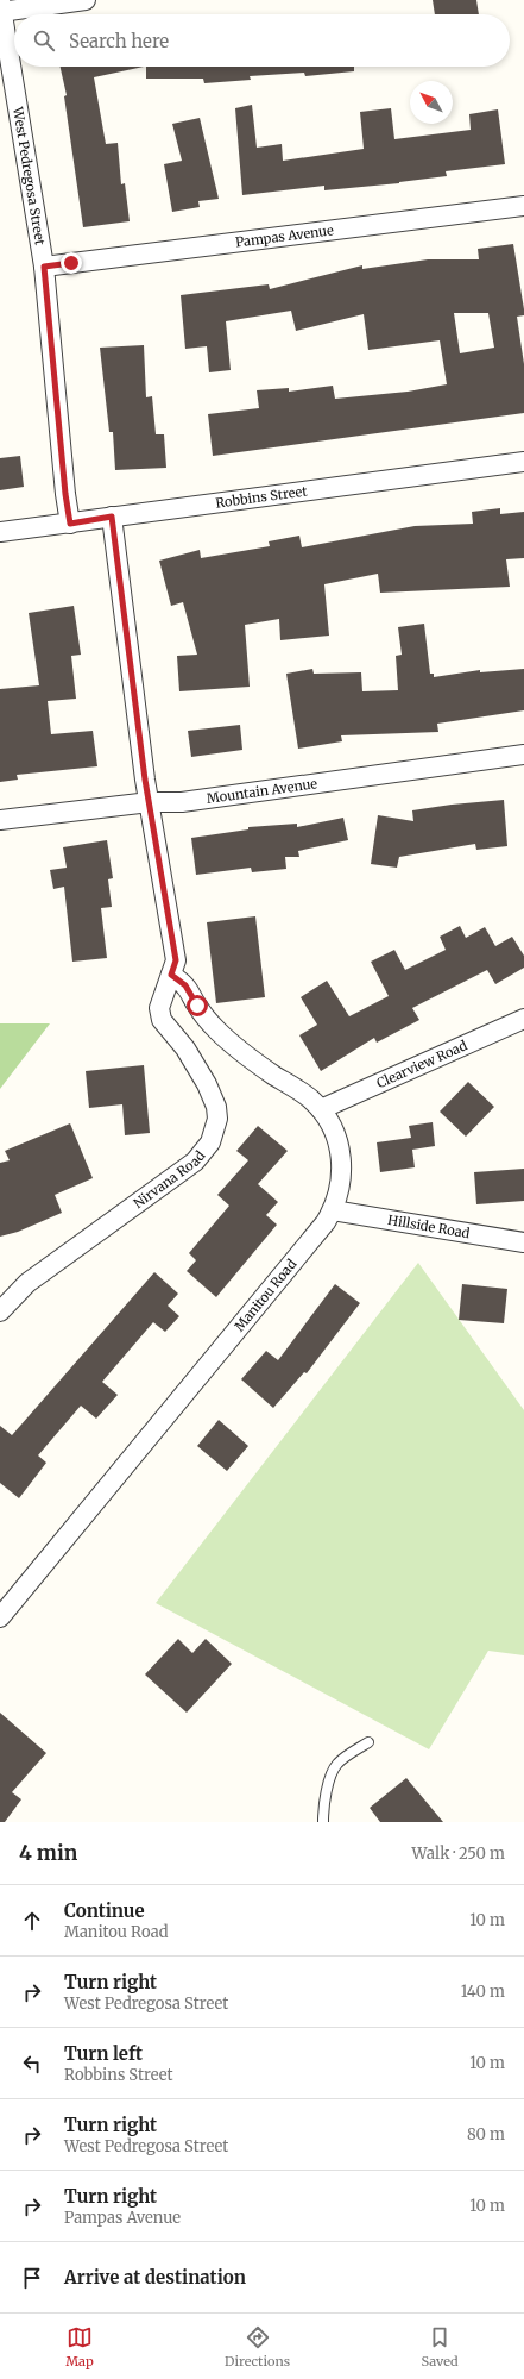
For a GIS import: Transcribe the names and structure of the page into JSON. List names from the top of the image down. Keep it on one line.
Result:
{"streets":{"street":["West Pedregosa Street","Pampas Avenue","Robbins Street","Mountain Avenue","Clearview Road","Nirvana Road","Hillside Road","Manitou Road"]},"crossings":[["West Pedregosa Street","Pampas Avenue"],["West Pedregosa Street","Robbins Street"],["Clearview Road","Manitou Road"],["Nirvana Road","Manitou Road"],["Hillside Road","Manitou Road"]],"north":"top left","page":{"search":"Search here","heading":["4 min","Walk · 250 m"],"list":[["Continue","Manitou Road","10 m"],["Turn right","West Pedregosa Street","140 m"],["Turn left","Robbins Street","10 m"],["Turn right","West Pedregosa Street","80 m"],["Turn right","Pampas Avenue","10 m"],"Arrive at destination"],"nav":["Map","Directions","Saved"]}}
